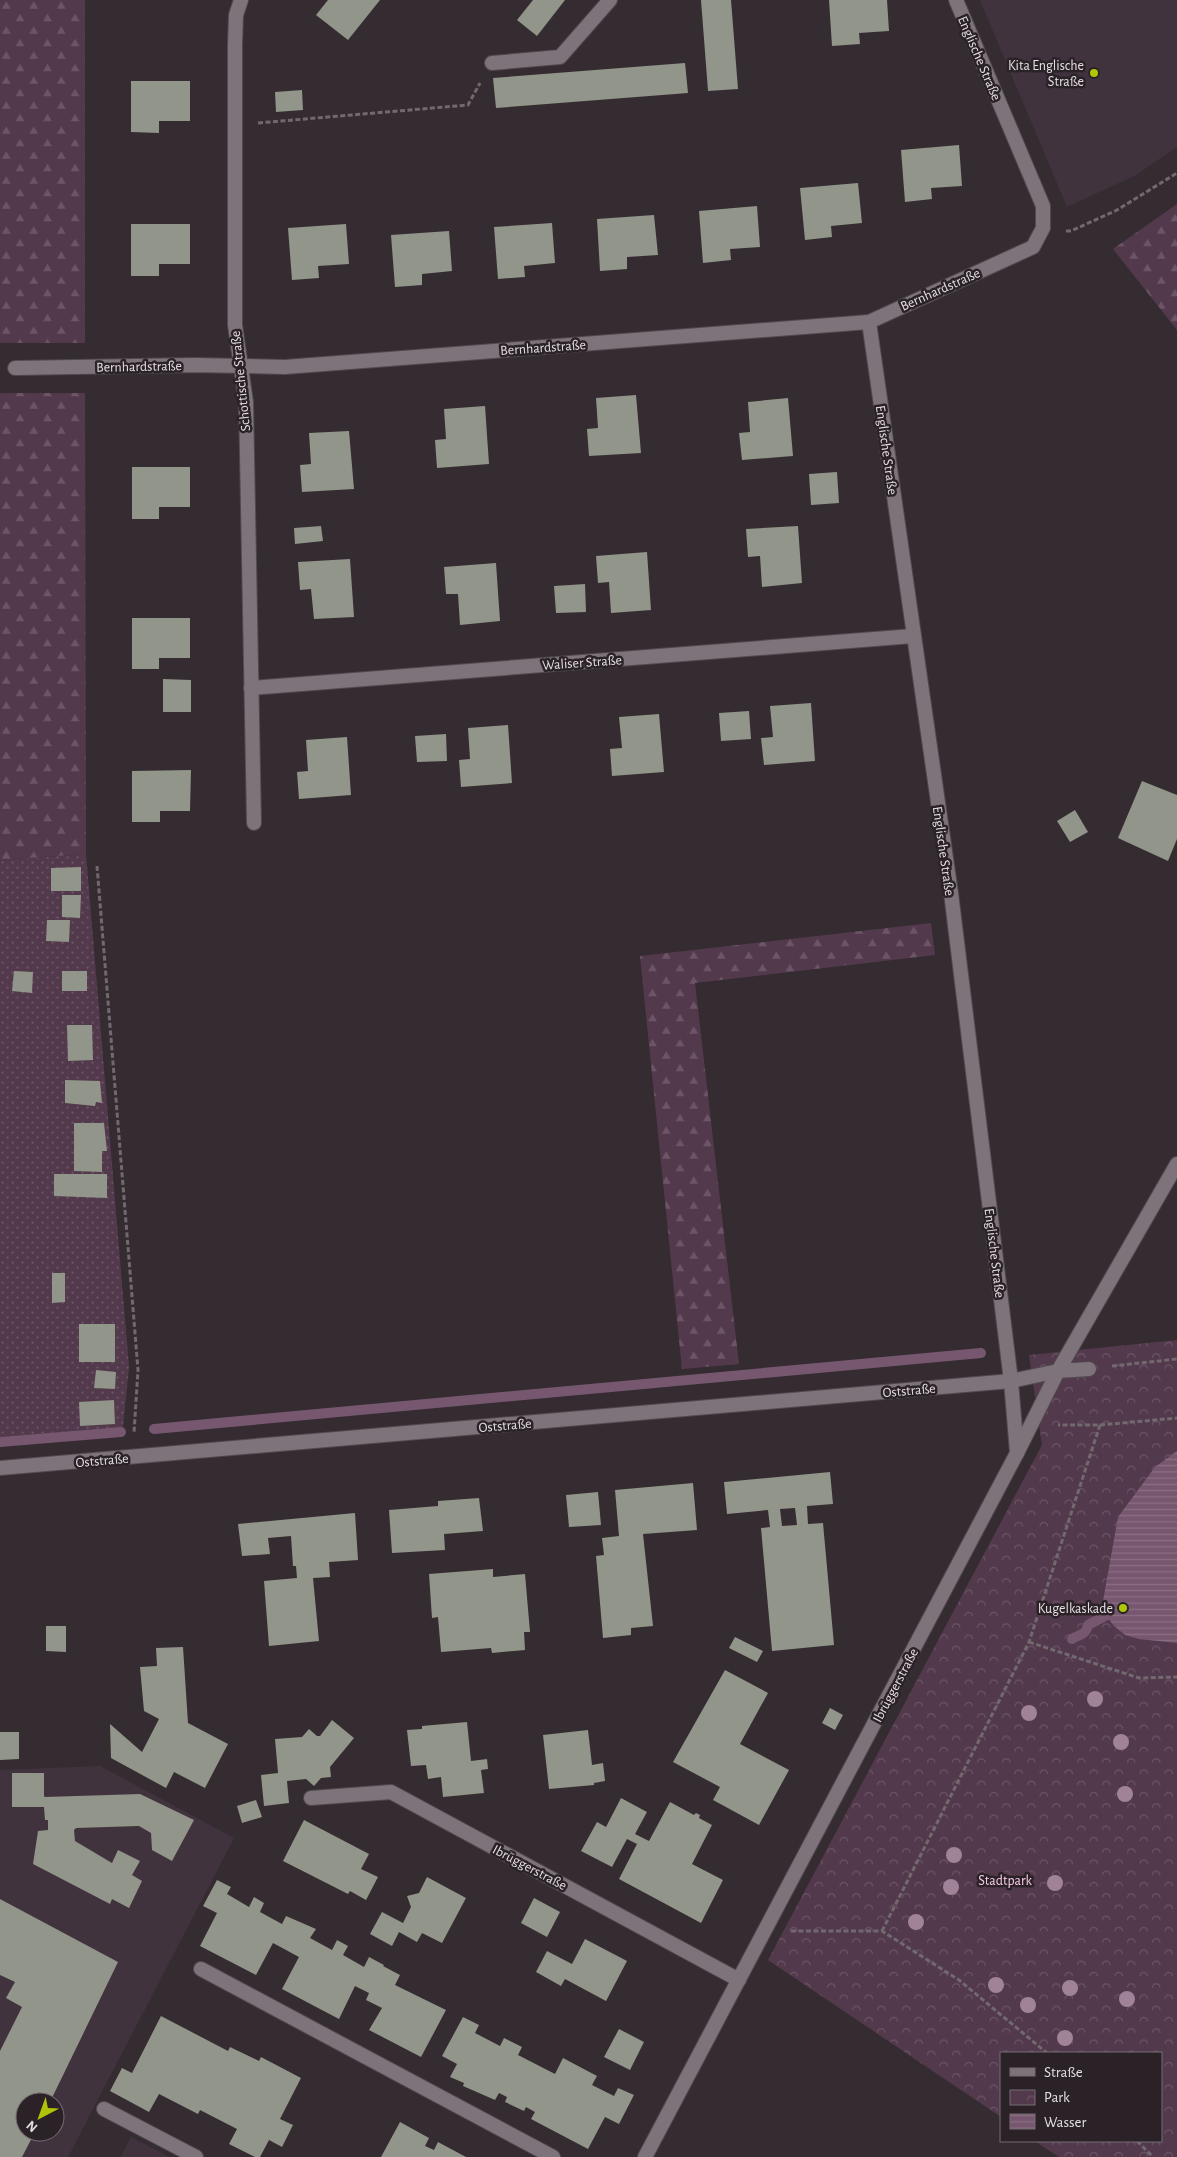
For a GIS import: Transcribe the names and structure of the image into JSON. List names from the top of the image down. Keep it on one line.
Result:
{"streets":{"street":["Englische Straße","Bernhardstraße","Schottische Straße","Waliser Straße","Oststraße","Ibrüggerstraße"]},"crossings":[["Englische Straße","Bernhardstraße"],["Englische Straße","Waliser Straße"],["Englische Straße","Oststraße"],["Bernhardstraße","Schottische Straße"],["Schottische Straße","Waliser Straße"],["Oststraße","Ibrüggerstraße"]],"parks":["Stadtpark"],"places":["Kita Englische Straße","Kugelkaskade"],"legend":["Straße","Park","Wasser"],"north":"bottom left"}
